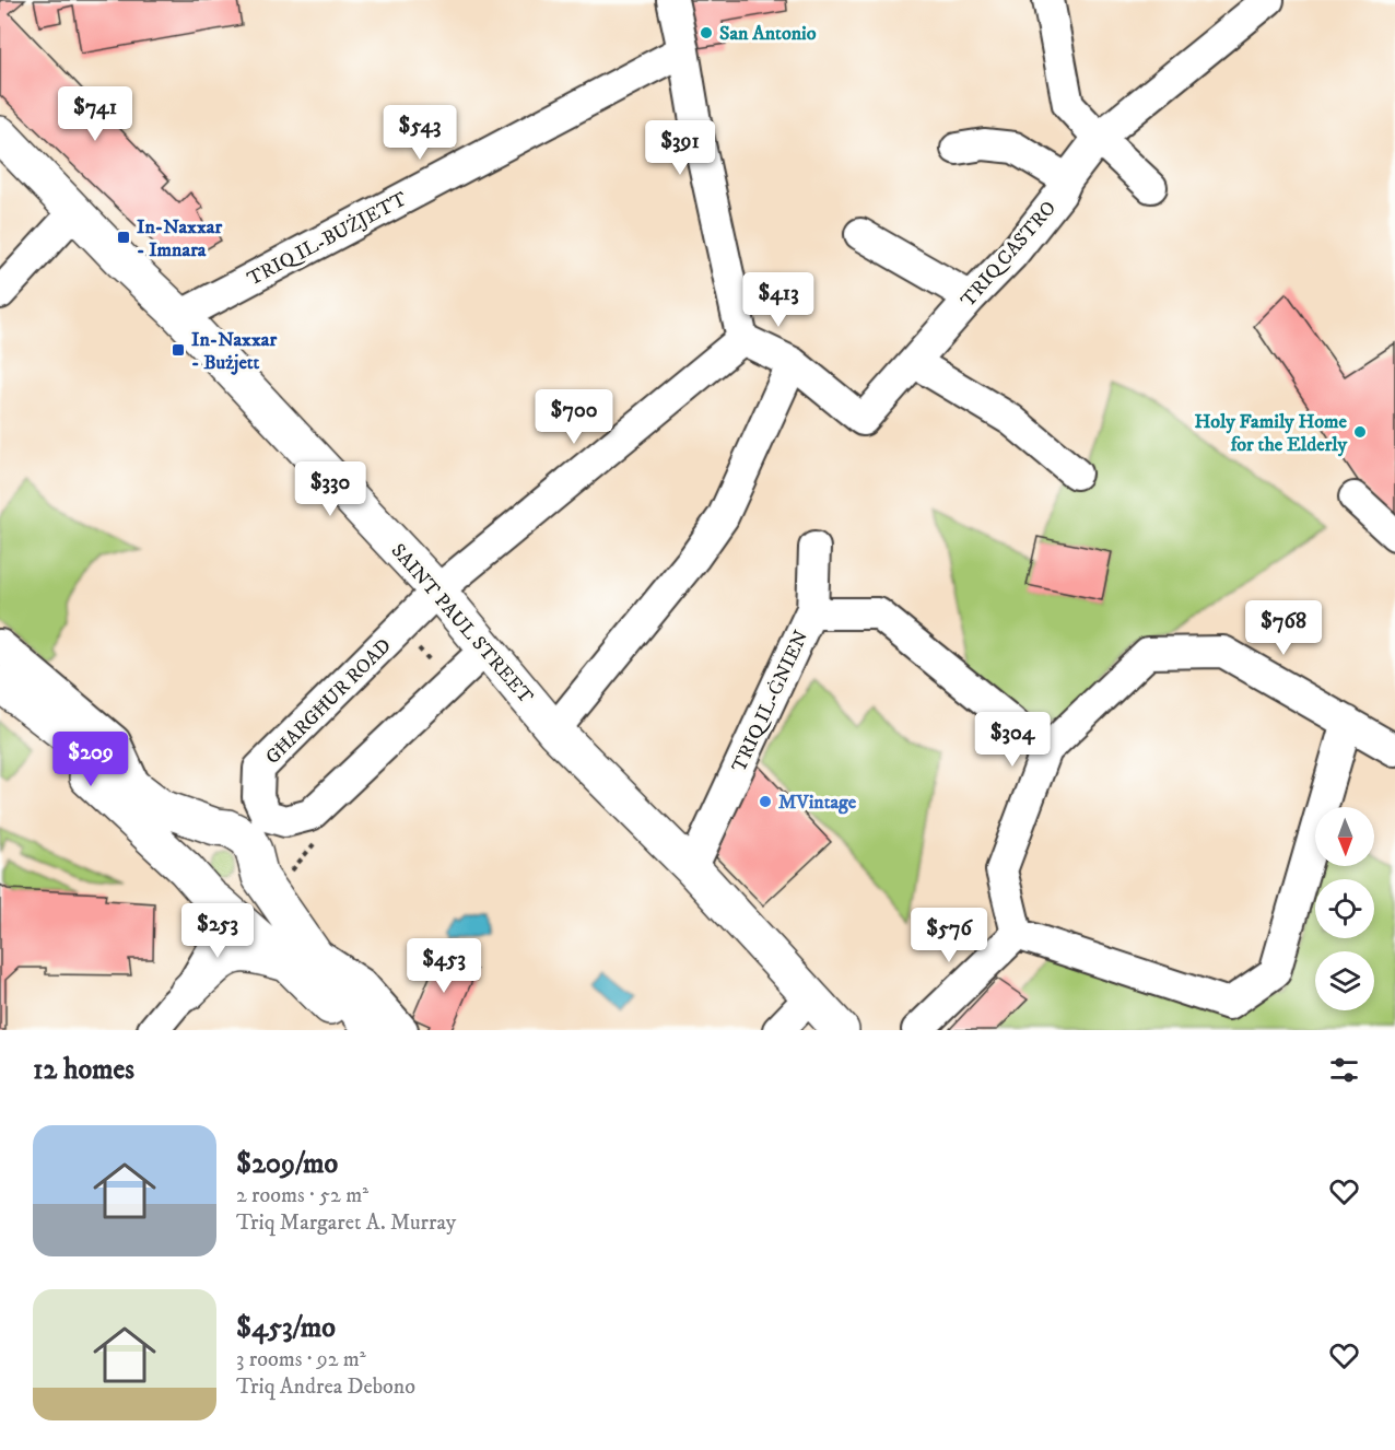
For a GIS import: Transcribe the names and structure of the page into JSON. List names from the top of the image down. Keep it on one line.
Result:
{"streets":{"main road":["SAINT PAUL STREET"],"street":["TRIQ IL-BUŻJETT","TRIQ CASTRO","GĦARGĦUR ROAD","TRIQ IL-ĠNIEN"]},"crossings":[["TRIQ IL-BUŻJETT","SAINT PAUL STREET"],["TRIQ CASTRO","GĦARGĦUR ROAD"],["SAINT PAUL STREET","GĦARGĦUR ROAD"],["SAINT PAUL STREET","TRIQ IL-ĠNIEN"]],"places":{"other":["San Antonio","Holy Family Home for the Elderly","MVintage"],"transit":["In-Naxxar - Imnara","In-Naxxar - Bużjett"]},"north":"bottom","page":{"price":["$741","$543","$391","$413","$700","$330","$768","$304","$209","$253","$576","$453"],"heading":"12 homes","list":[{"name":"$209/mo","note":"2 rooms · 52 m² · Triq Margaret A. Murray"},{"name":"$453/mo","note":"3 rooms · 92 m² · Triq Andrea Debono"}]}}
